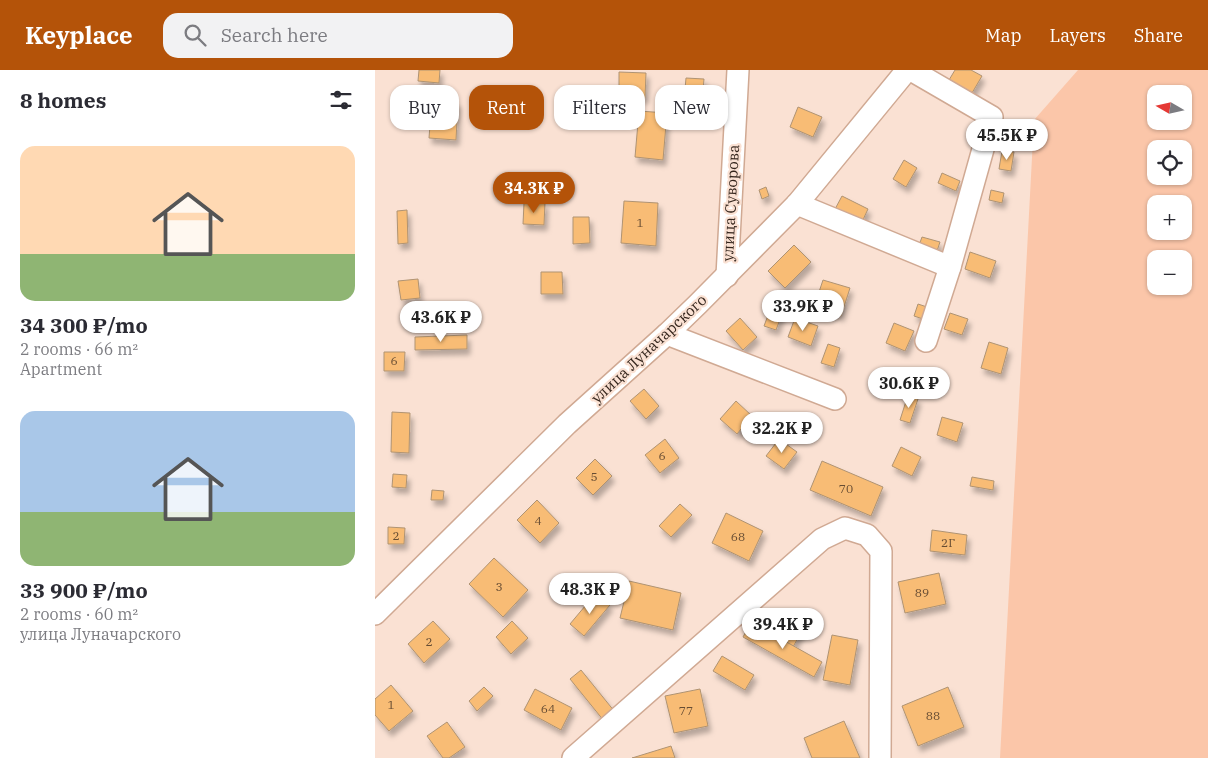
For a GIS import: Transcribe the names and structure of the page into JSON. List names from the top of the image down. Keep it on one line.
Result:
{"streets":{"street":["улица Суворова","улица Луначарского"]},"crossings":[["улица Суворова","улица Луначарского"]],"house_numbers":["1","6","6","5","70","4","2","68","2Г","3","89","2","1","64","77","88"],"north":"left","page":{"header":"Keyplace","search":"Search here","nav":["Map","Layers","Share"],"heading":"8 homes","map_buttons":["+","−"],"chip":["Buy","Rent","Filters","New"],"price":["45.5K ₽","34.3K ₽","33.9K ₽","43.6K ₽","30.6K ₽","32.2K ₽","48.3K ₽","39.4K ₽"],"list":[{"name":"34 300 ₽/mo","note":"2 rooms · 66 m² · Apartment"},{"name":"33 900 ₽/mo","note":"2 rooms · 60 m² · улица Луначарского"}]}}
